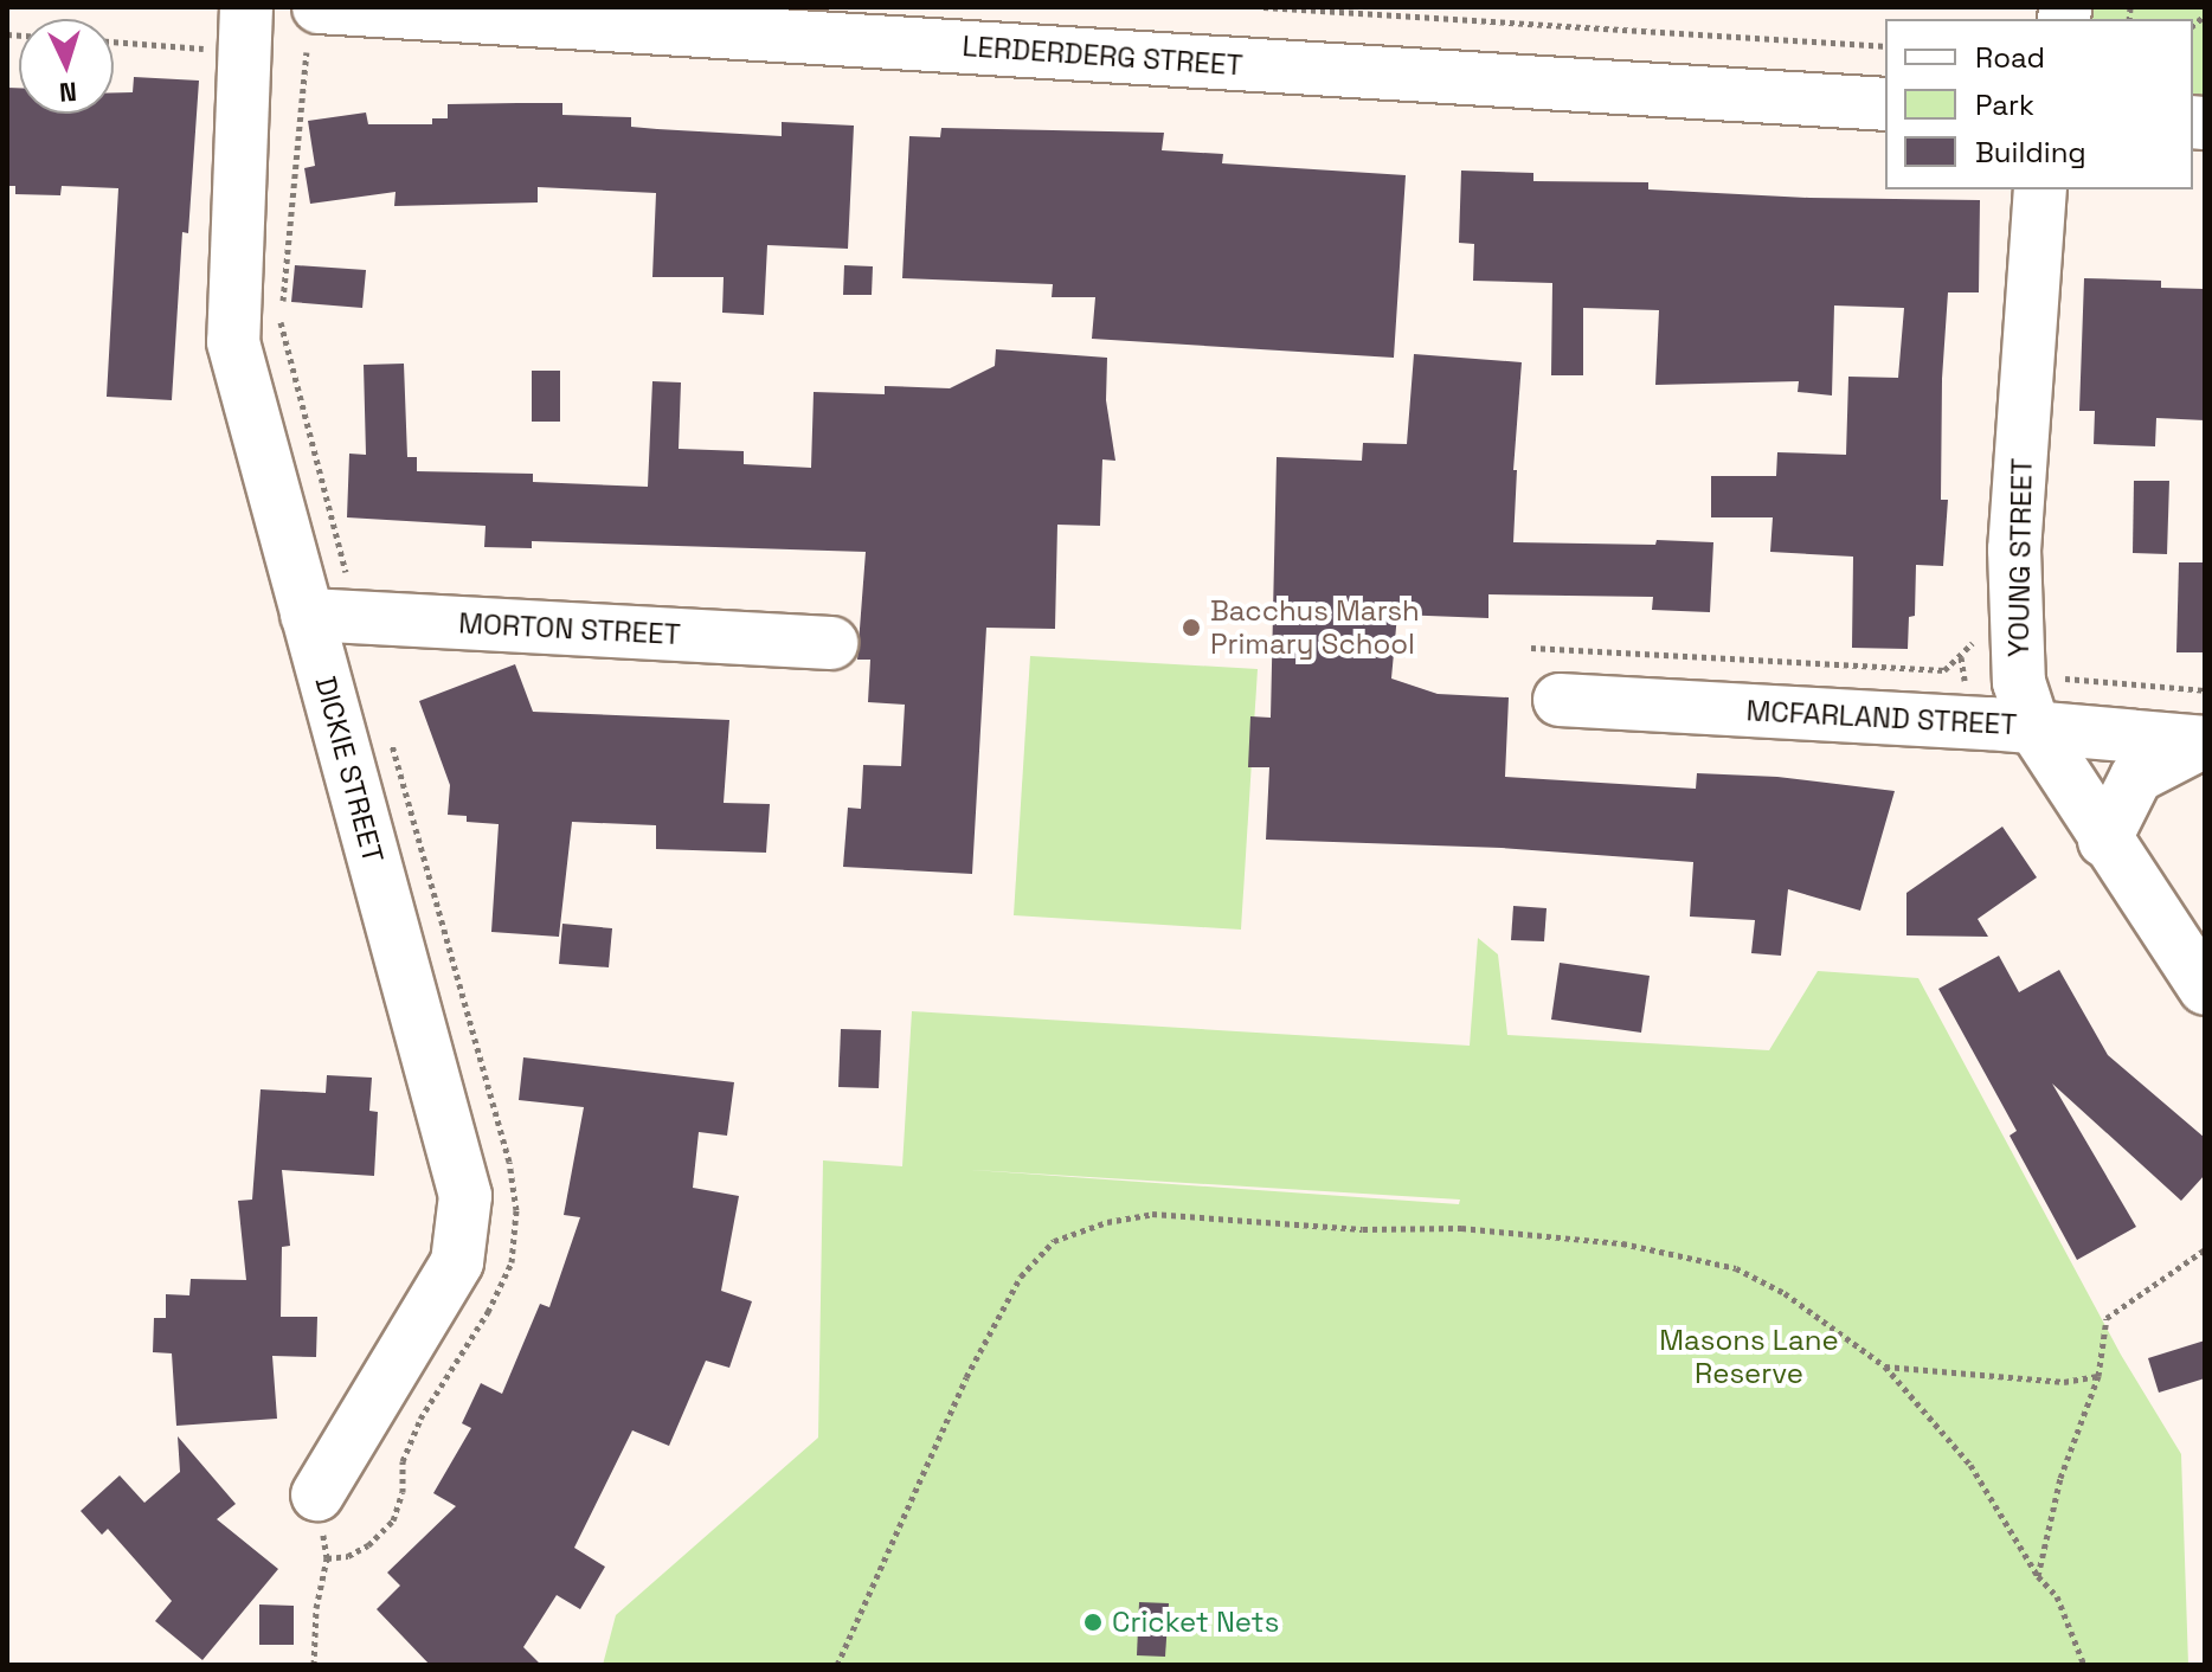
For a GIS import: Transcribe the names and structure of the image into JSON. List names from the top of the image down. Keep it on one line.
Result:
{"streets":{"street":["LERDERDERG STREET","YOUNG STREET","MORTON STREET","MCFARLAND STREET","DICKIE STREET"]},"crossings":[["YOUNG STREET","MCFARLAND STREET"],["MORTON STREET","DICKIE STREET"]],"parks":["Masons Lane Reserve"],"places":["Bacchus Marsh Primary School","Cricket Nets"],"legend":["Road","Park","Building"],"north":"bottom"}
